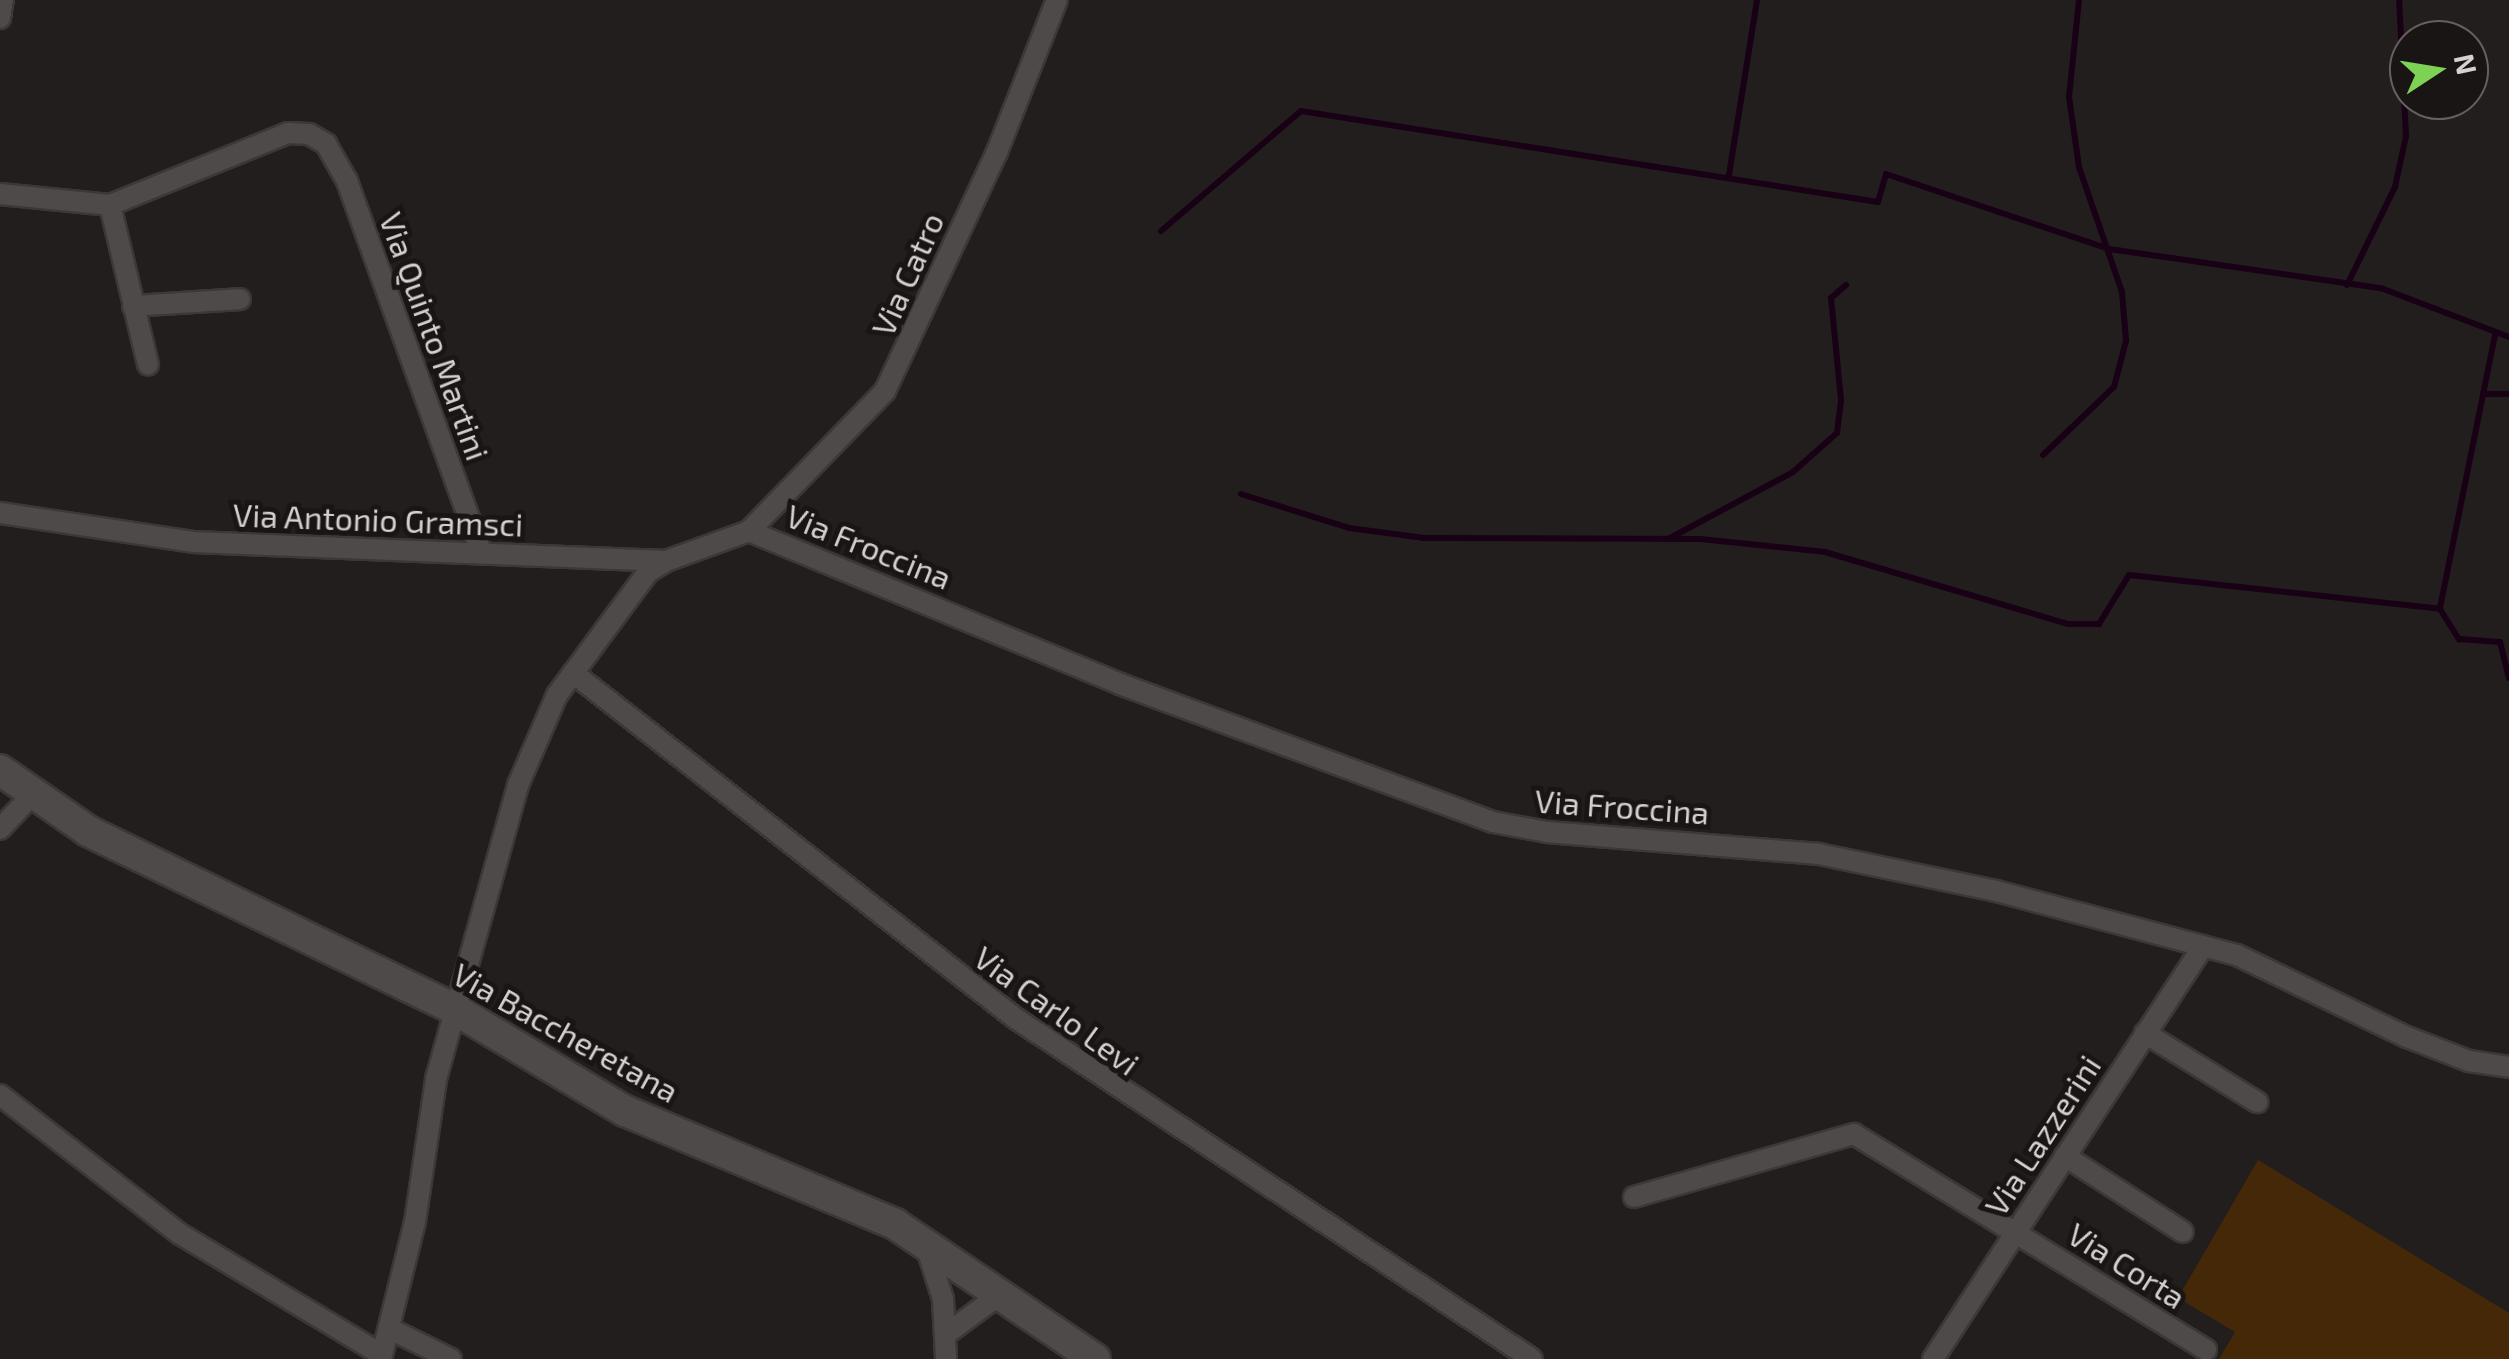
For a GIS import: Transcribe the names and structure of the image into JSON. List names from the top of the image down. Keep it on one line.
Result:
{"streets":{"street":["Via Catro","Via Quinto Martini","Via Antonio Gramsci","Via Froccina","Via Carlo Levi","Via Baccheretana","Via Lazzerini","Via Corta"]},"crossings":[["Via Catro","Via Antonio Gramsci"],["Via Catro","Via Froccina"],["Via Quinto Martini","Via Antonio Gramsci"],["Via Antonio Gramsci","Via Froccina"],["Via Froccina","Via Lazzerini"],["Via Lazzerini","Via Corta"]],"north":"right"}
